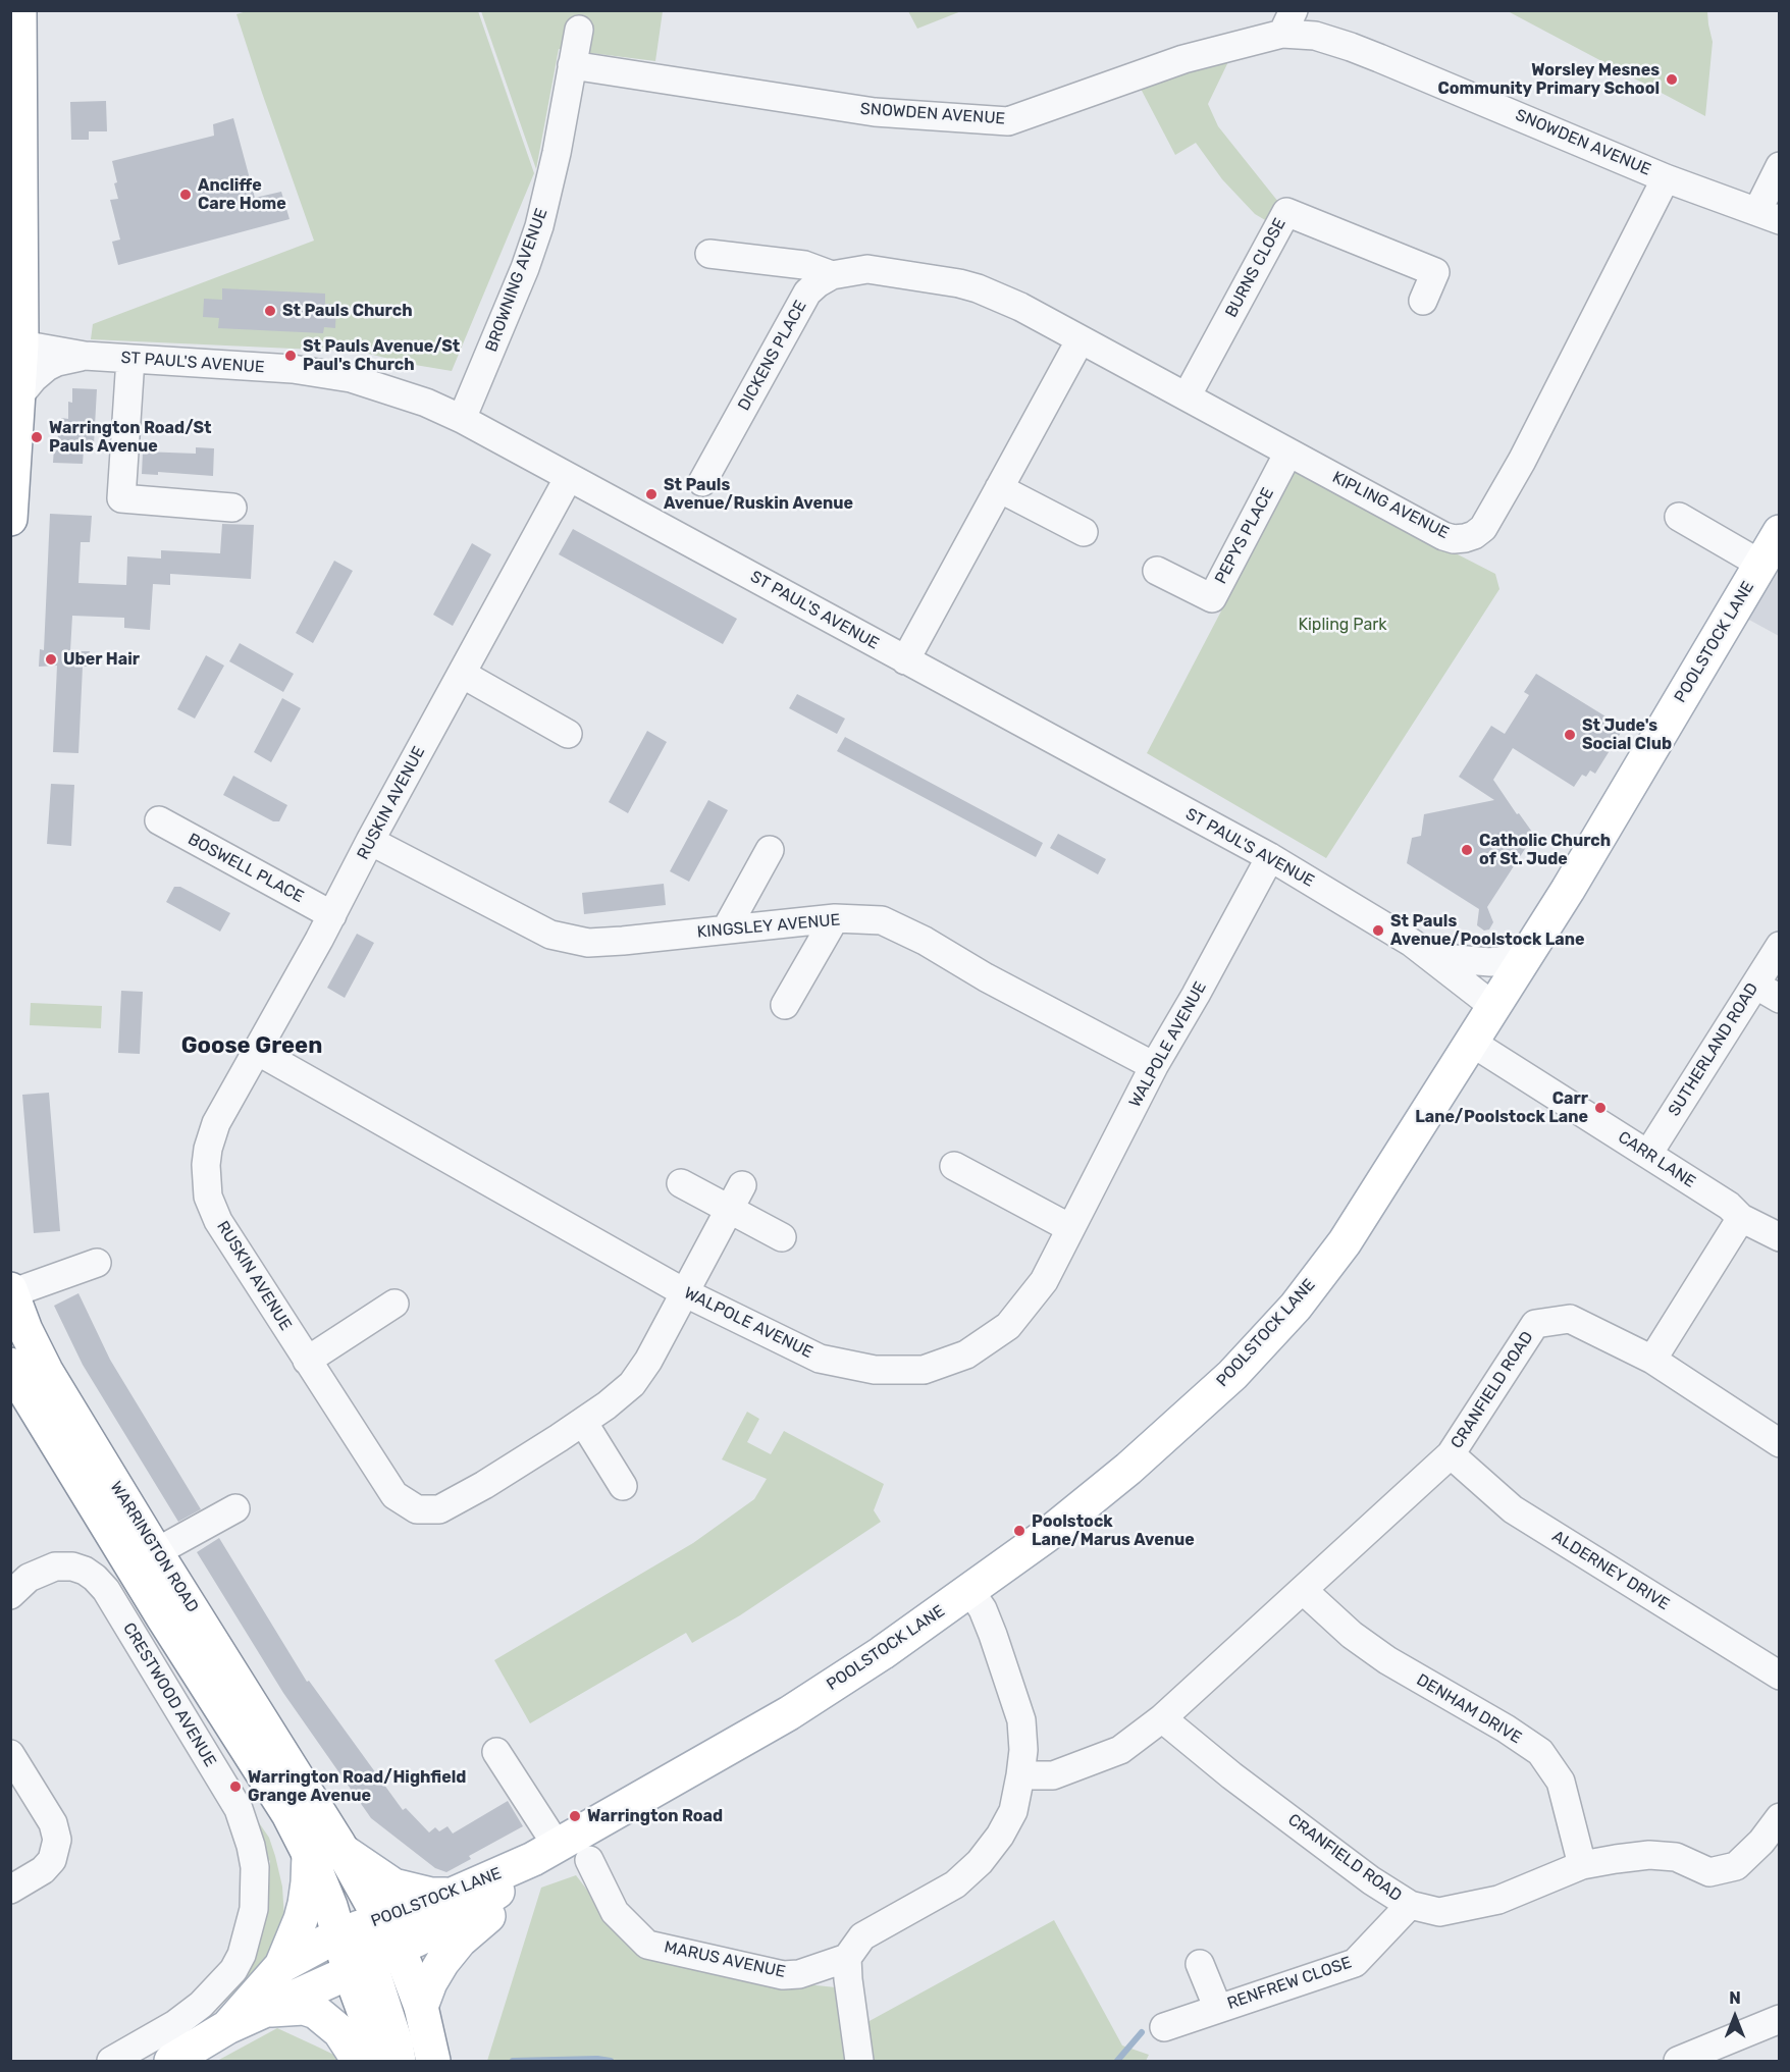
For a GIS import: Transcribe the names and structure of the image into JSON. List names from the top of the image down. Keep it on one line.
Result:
{"streets":{"main road":["POOLSTOCK LANE","WARRINGTON ROAD"],"street":["SNOWDEN AVENUE","BURNS CLOSE","BROWNING AVENUE","DICKENS PLACE","ST PAUL'S AVENUE","KIPLING AVENUE","PEPYS PLACE","RUSKIN AVENUE","BOSWELL PLACE","KINGSLEY AVENUE","WALPOLE AVENUE","SUTHERLAND ROAD","CARR LANE","CRANFIELD ROAD","ALDERNEY DRIVE","CRESTWOOD AVENUE","DENHAM DRIVE","MARUS AVENUE","RENFREW CLOSE"]},"crossings":[["SNOWDEN AVENUE","BROWNING AVENUE"],["SNOWDEN AVENUE","KIPLING AVENUE"],["BURNS CLOSE","KIPLING AVENUE"],["BROWNING AVENUE","ST PAUL'S AVENUE"],["DICKENS PLACE","KIPLING AVENUE"],["ST PAUL'S AVENUE","POOLSTOCK LANE"],["ST PAUL'S AVENUE","RUSKIN AVENUE"],["ST PAUL'S AVENUE","WALPOLE AVENUE"],["KIPLING AVENUE","PEPYS PLACE"],["POOLSTOCK LANE","CARR LANE"],["POOLSTOCK LANE","WARRINGTON ROAD"],["RUSKIN AVENUE","BOSWELL PLACE"],["RUSKIN AVENUE","KINGSLEY AVENUE"],["RUSKIN AVENUE","WALPOLE AVENUE"],["KINGSLEY AVENUE","WALPOLE AVENUE"],["SUTHERLAND ROAD","CARR LANE"],["CRANFIELD ROAD","ALDERNEY DRIVE"],["CRANFIELD ROAD","DENHAM DRIVE"],["CRANFIELD ROAD","RENFREW CLOSE"]],"districts":["Goose Green"],"parks":["Kipling Park"],"places":["Worsley Mesnes Community Primary School","Ancliffe Care Home","St Pauls Church","St Pauls Avenue/St Paul's Church","Warrington Road/St Pauls Avenue","St Pauls Avenue/Ruskin Avenue","Uber Hair","St Jude's Social Club","Catholic Church of St. Jude","St Pauls Avenue/Poolstock Lane","Carr Lane/Poolstock Lane","Poolstock Lane/Marus Avenue","Warrington Road/Highfield Grange Avenue","Warrington Road"],"north":"top"}
